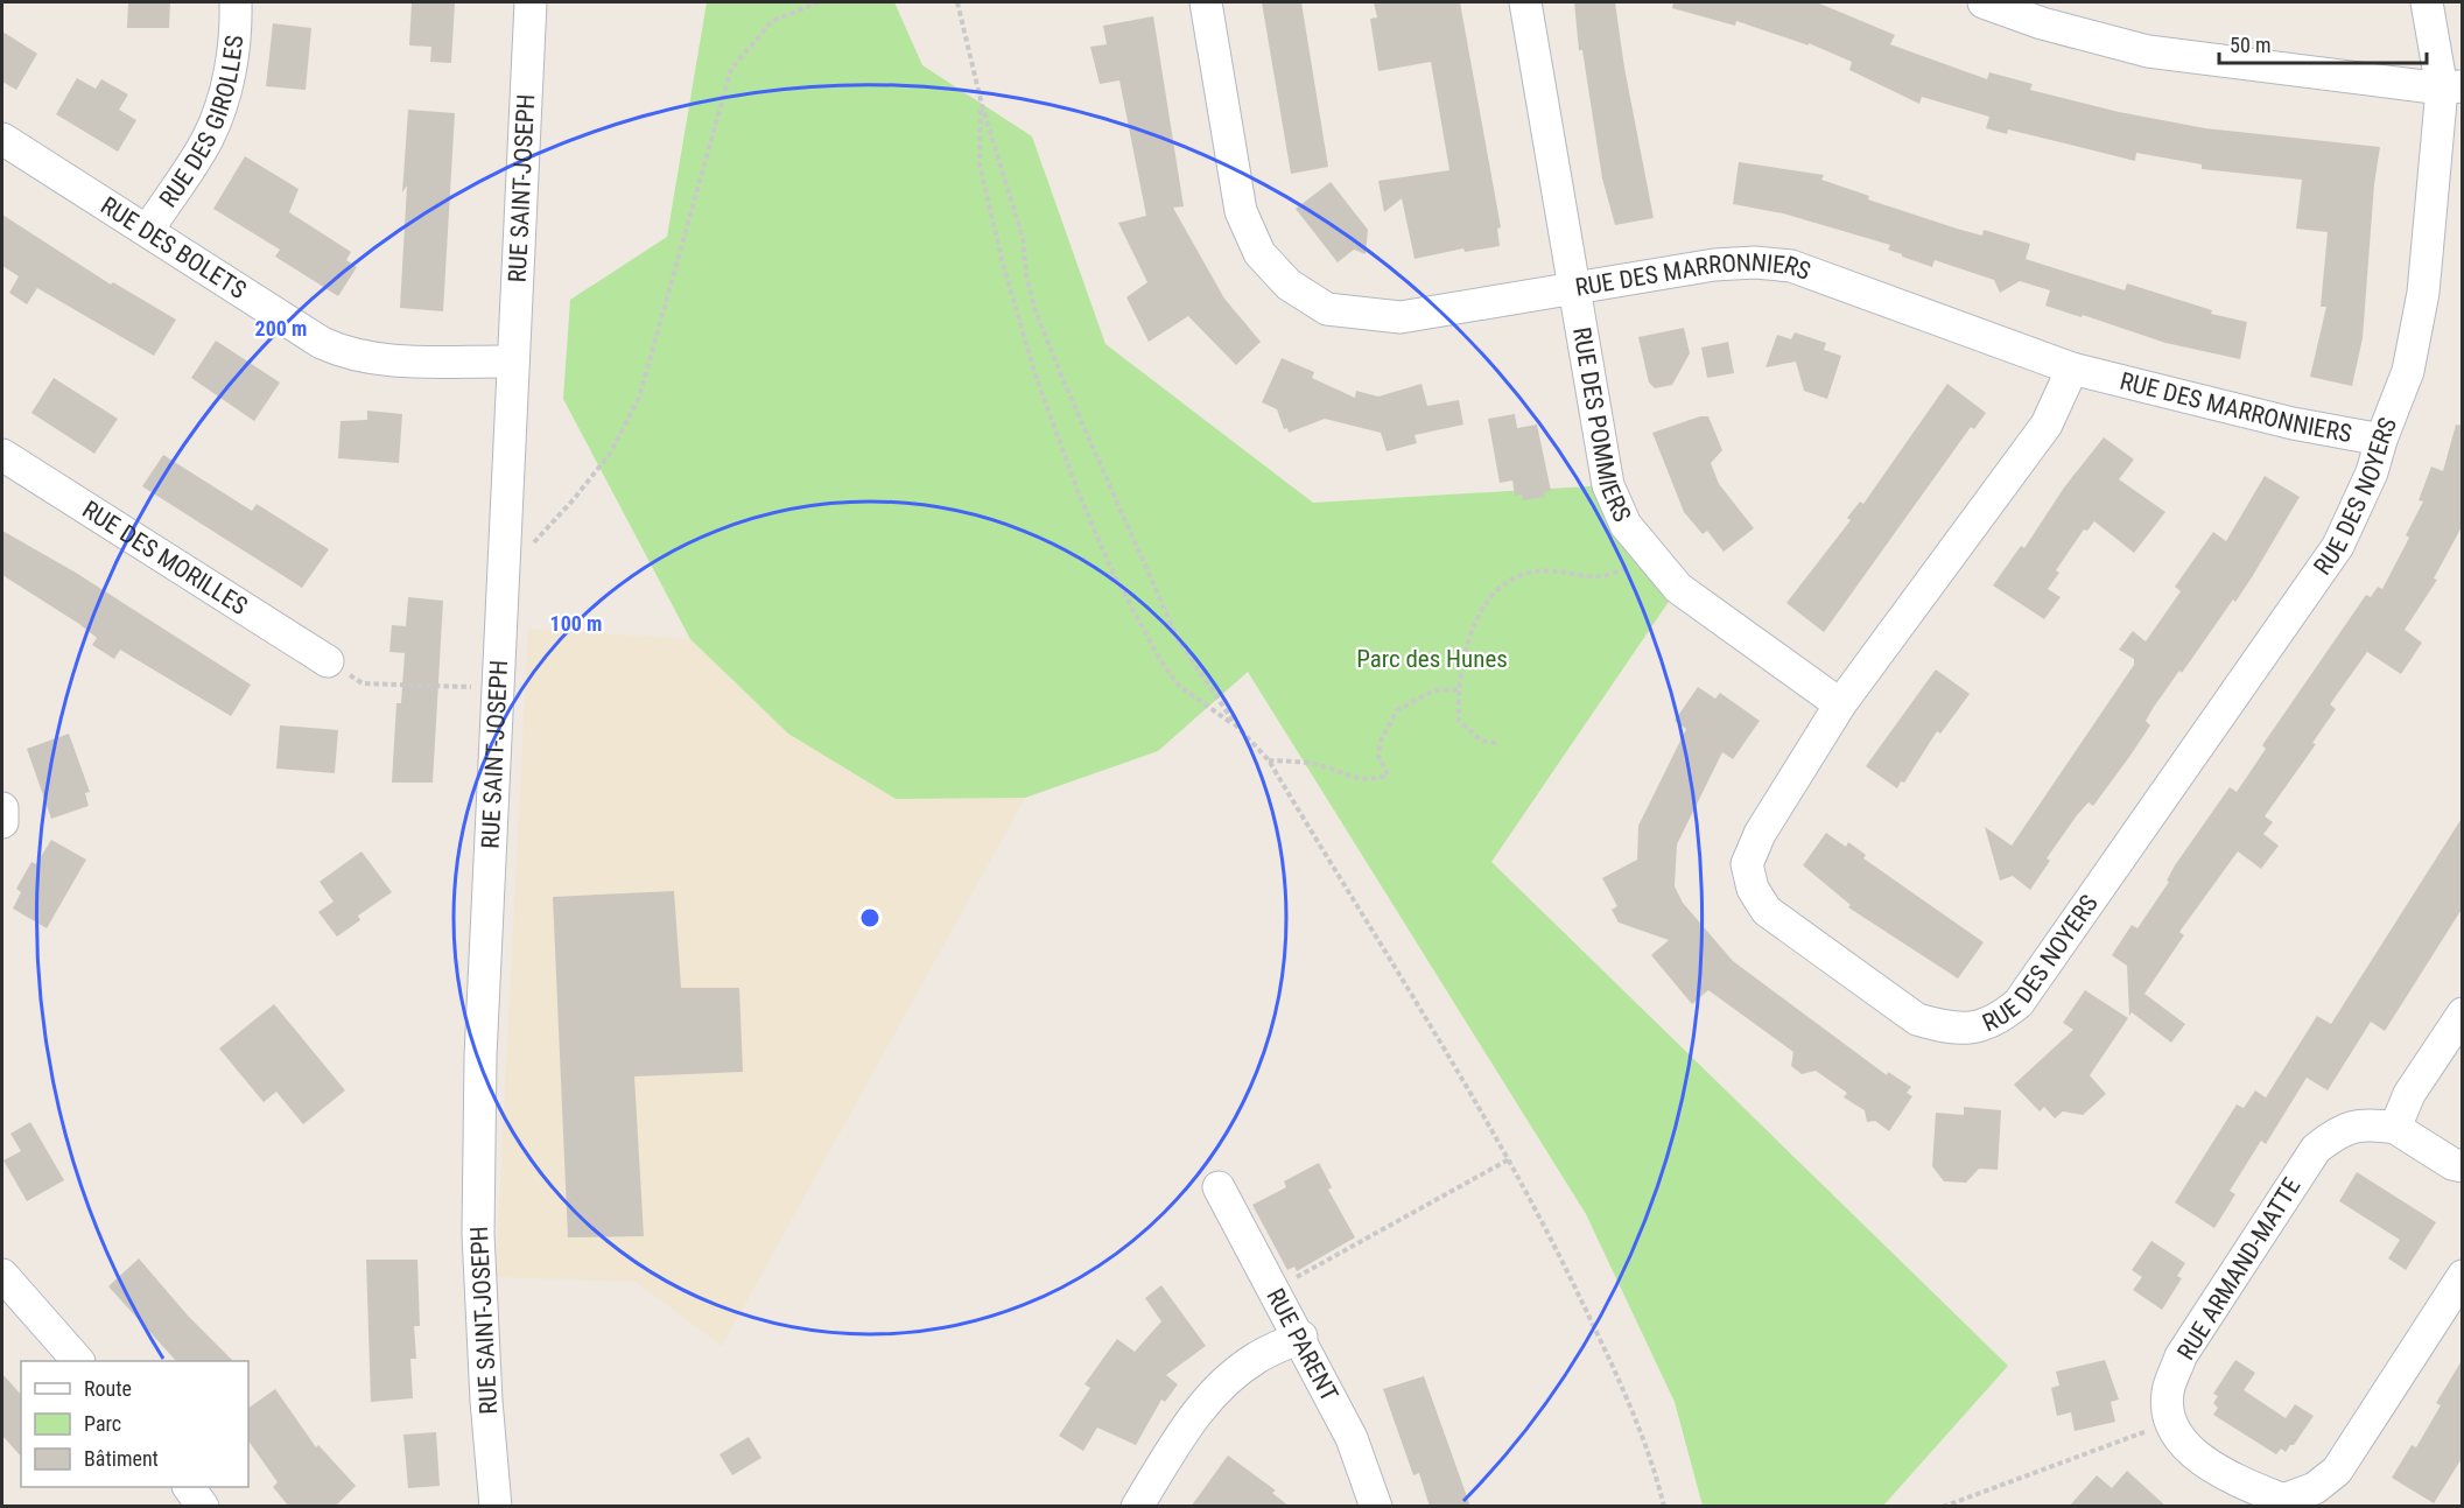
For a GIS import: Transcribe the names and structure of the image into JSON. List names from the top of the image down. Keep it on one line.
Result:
{"streets":{"street":["RUE DES GIROLLES","RUE SAINT-JOSEPH","RUE DES BOLETS","RUE DES MARRONNIERS","RUE DES POMMIERS","RUE DES NOYERS","RUE DES MORILLES","RUE ARMAND-MATTE","RUE PARENT"]},"crossings":[["RUE DES GIROLLES","RUE DES BOLETS"],["RUE SAINT-JOSEPH","RUE DES BOLETS"],["RUE DES MARRONNIERS","RUE DES POMMIERS"],["RUE DES MARRONNIERS","RUE DES NOYERS"],["RUE DES POMMIERS","RUE DES NOYERS"]],"parks":["Parc des Hunes"],"legend":["Route","Parc","Bâtiment"],"scale_bar":"50 m","rings":["200 m","100 m"]}
